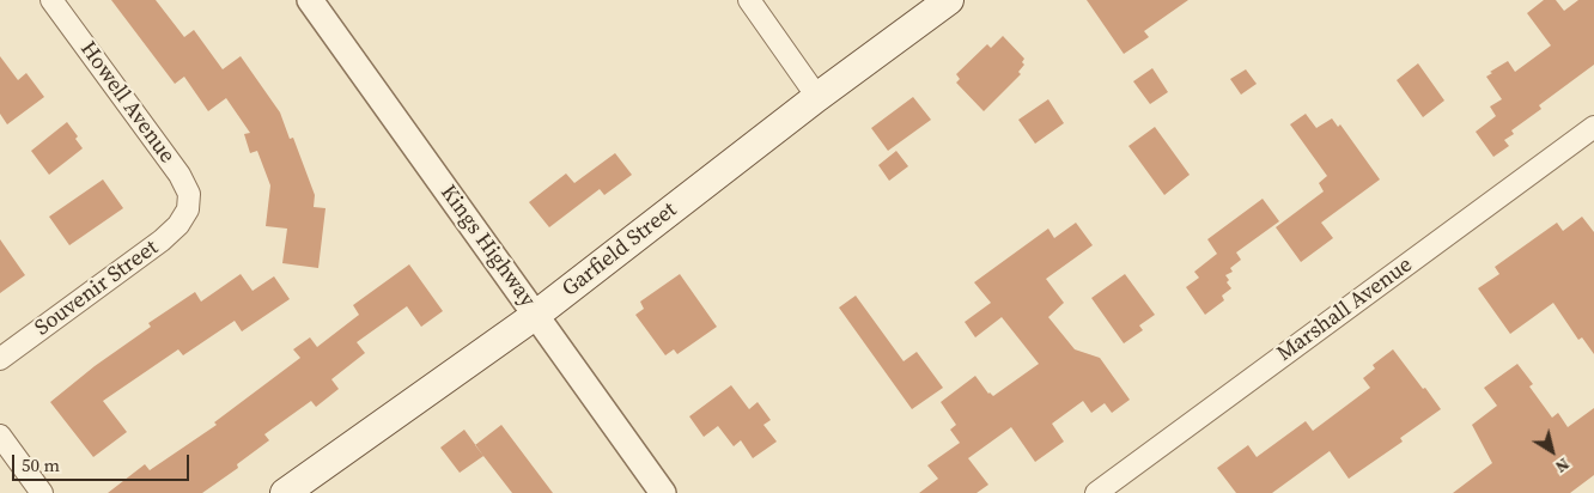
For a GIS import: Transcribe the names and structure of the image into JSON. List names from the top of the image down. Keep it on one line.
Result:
{"streets":{"main road":["Garfield Street"],"street":["Howell Avenue","Kings Highway","Souvenir Street","Marshall Avenue"]},"crossings":[["Howell Avenue","Souvenir Street"],["Kings Highway","Garfield Street"]],"scale_bar":"50 m","north":"bottom right"}
